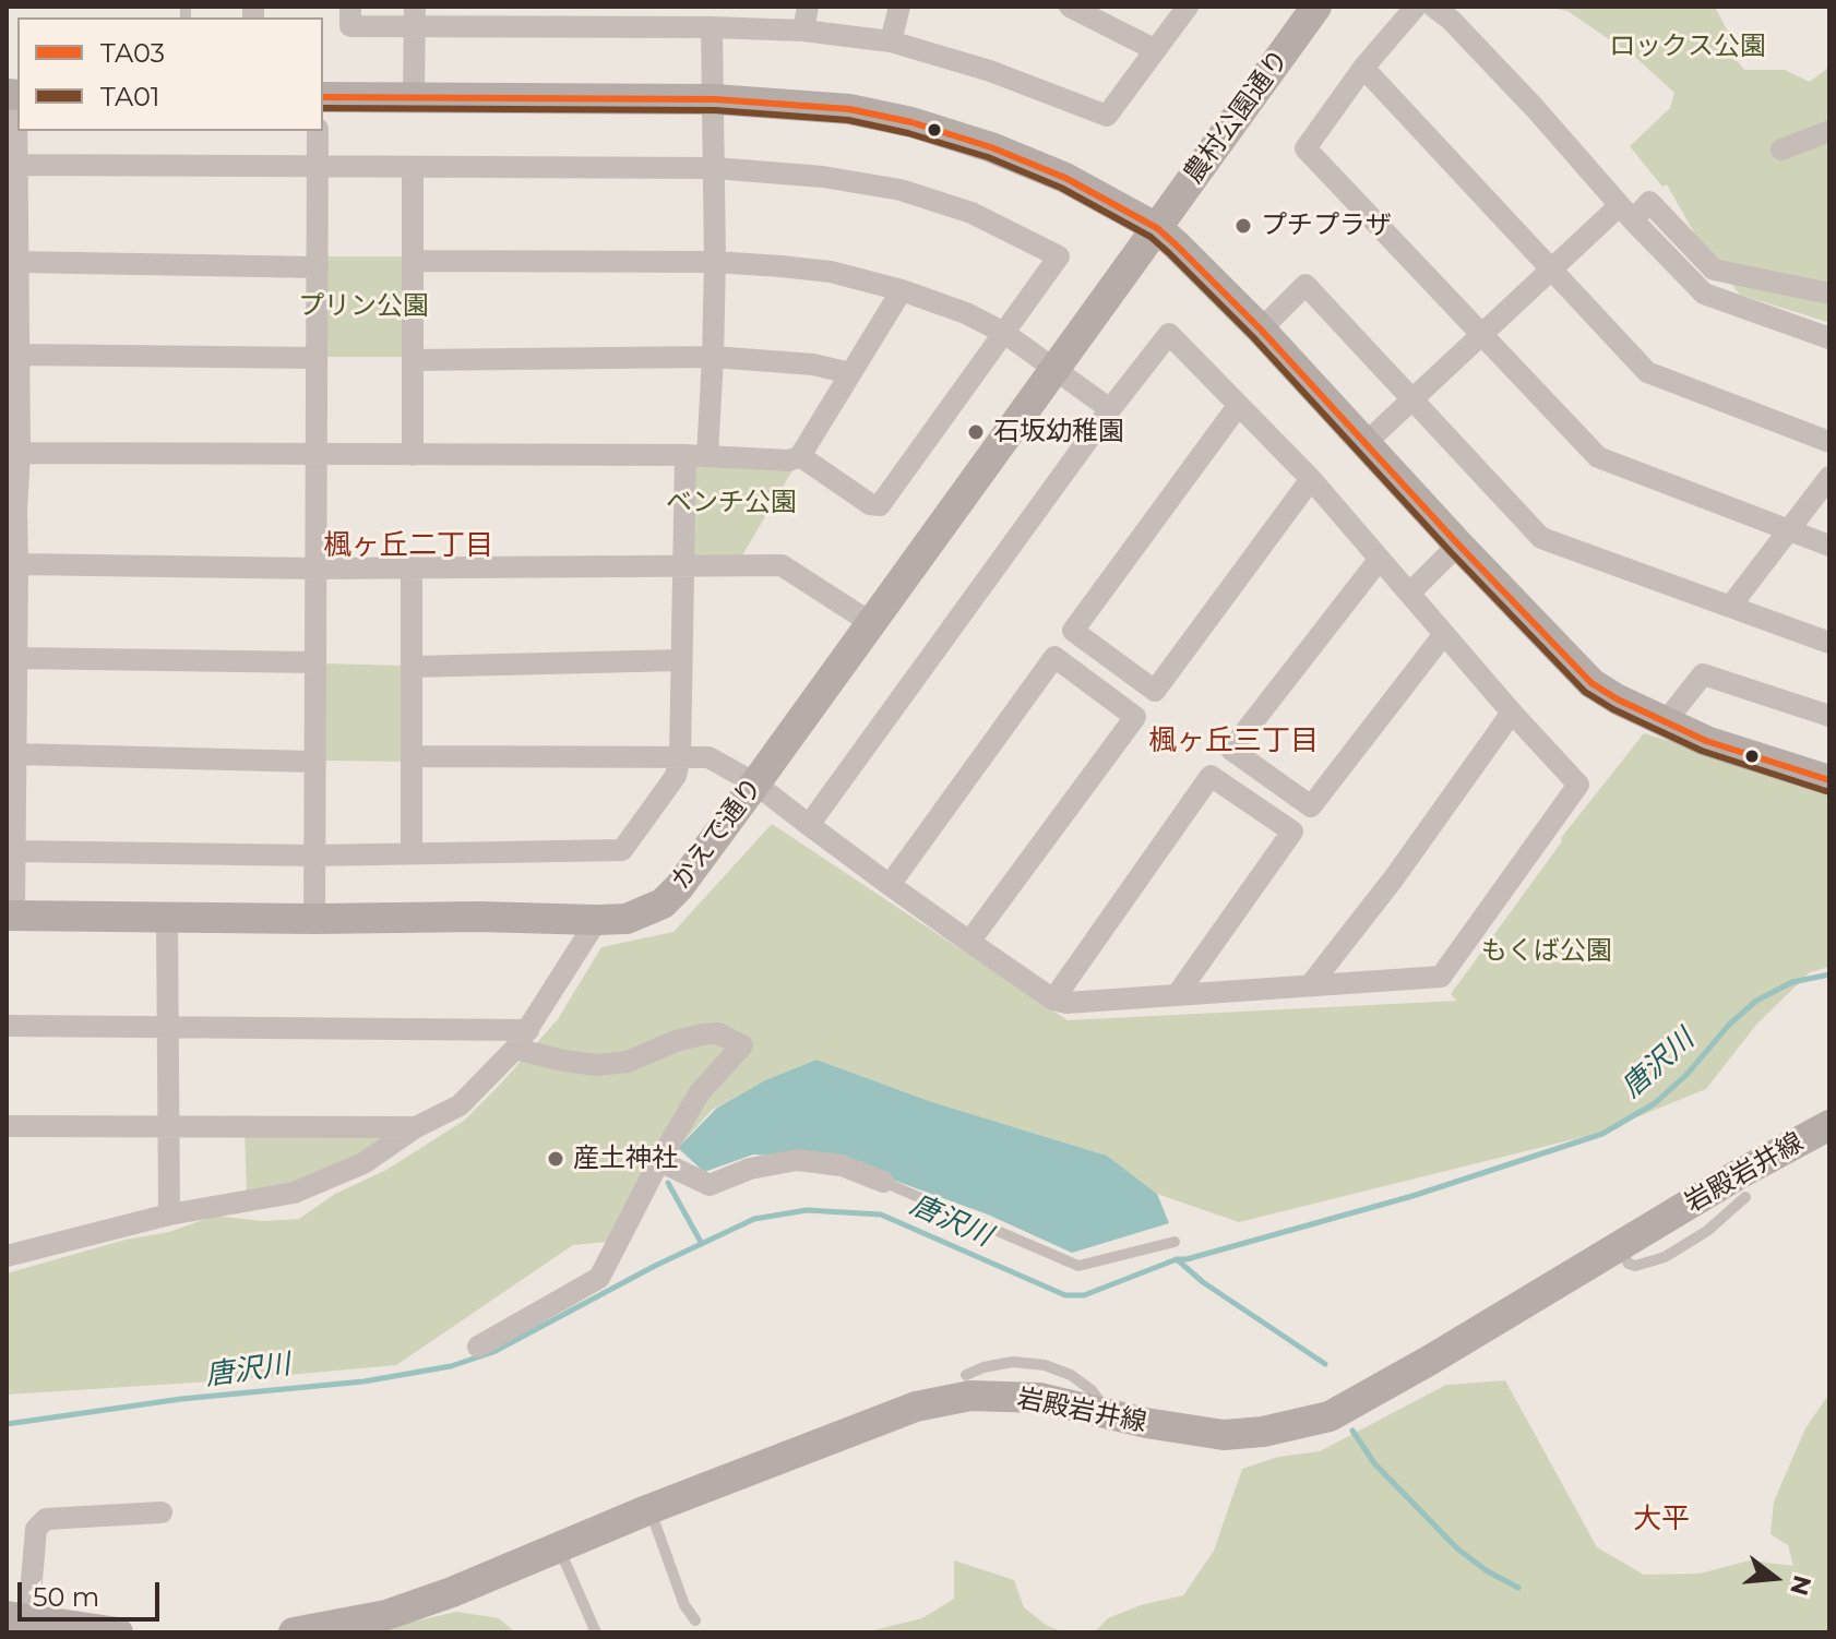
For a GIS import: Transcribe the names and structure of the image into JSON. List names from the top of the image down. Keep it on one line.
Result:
{"streets":{"street":["農村公園通り","かえで通り","岩殿岩井線"]},"crossings":[["農村公園通り","かえで通り"]],"districts":["楓ヶ丘二丁目","楓ヶ丘三丁目","大平"],"water":["唐沢川"],"parks":["ロックス公園","プリン公園","ベンチ公園","もくば公園"],"places":["プチプラザ","石坂幼稚園","産土神社"],"lines":["transit line TA03","transit line TA01"],"legend":["TA03","TA01"],"scale_bar":"50 m","north":"right"}
